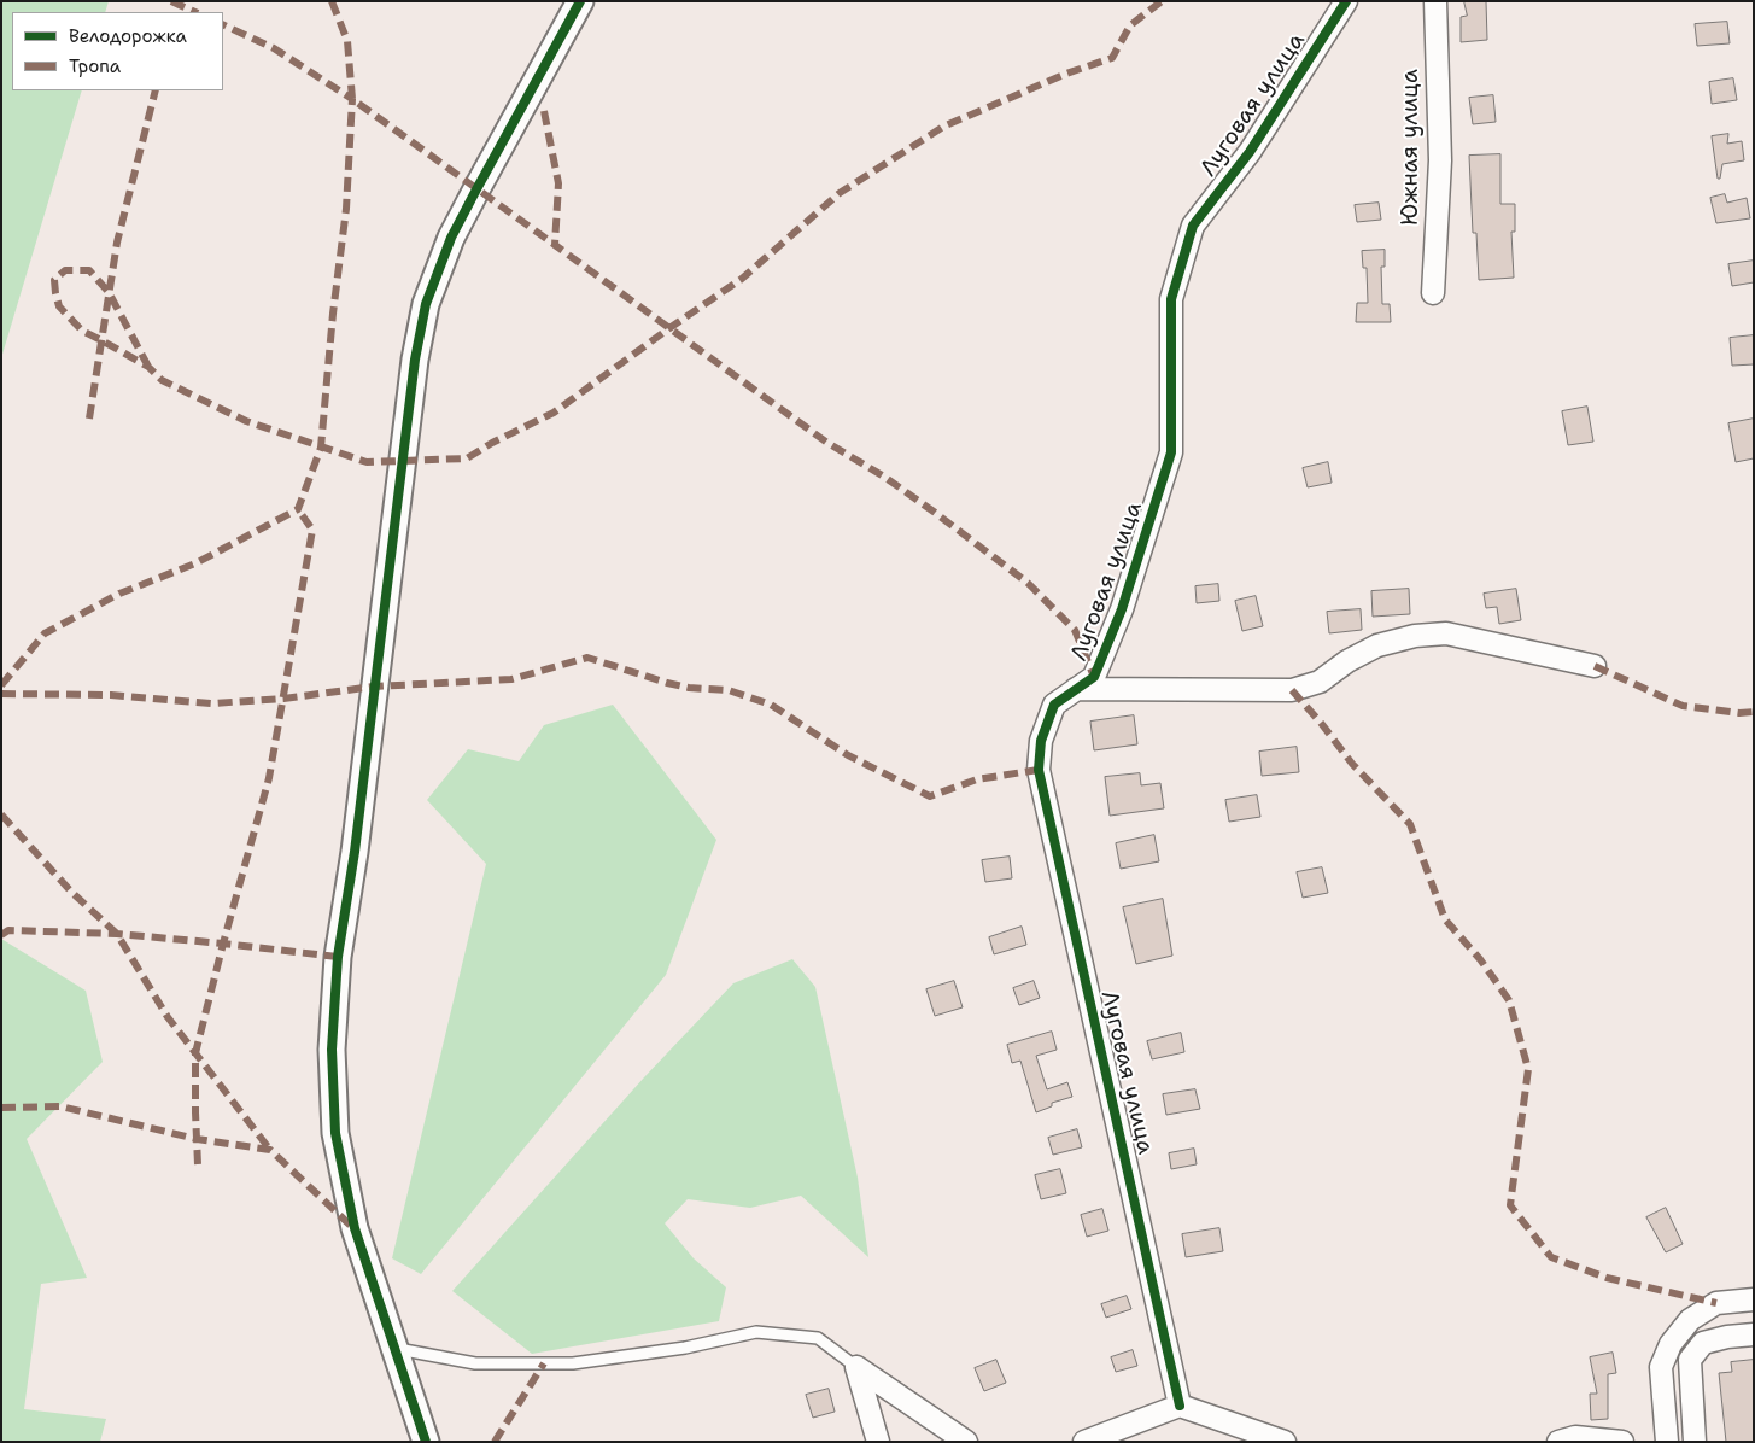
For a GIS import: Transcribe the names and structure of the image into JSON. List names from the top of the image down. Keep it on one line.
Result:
{"streets":{"street":["Луговая улица","Южная улица"]},"legend":["Велодорожка","Тропа"]}
